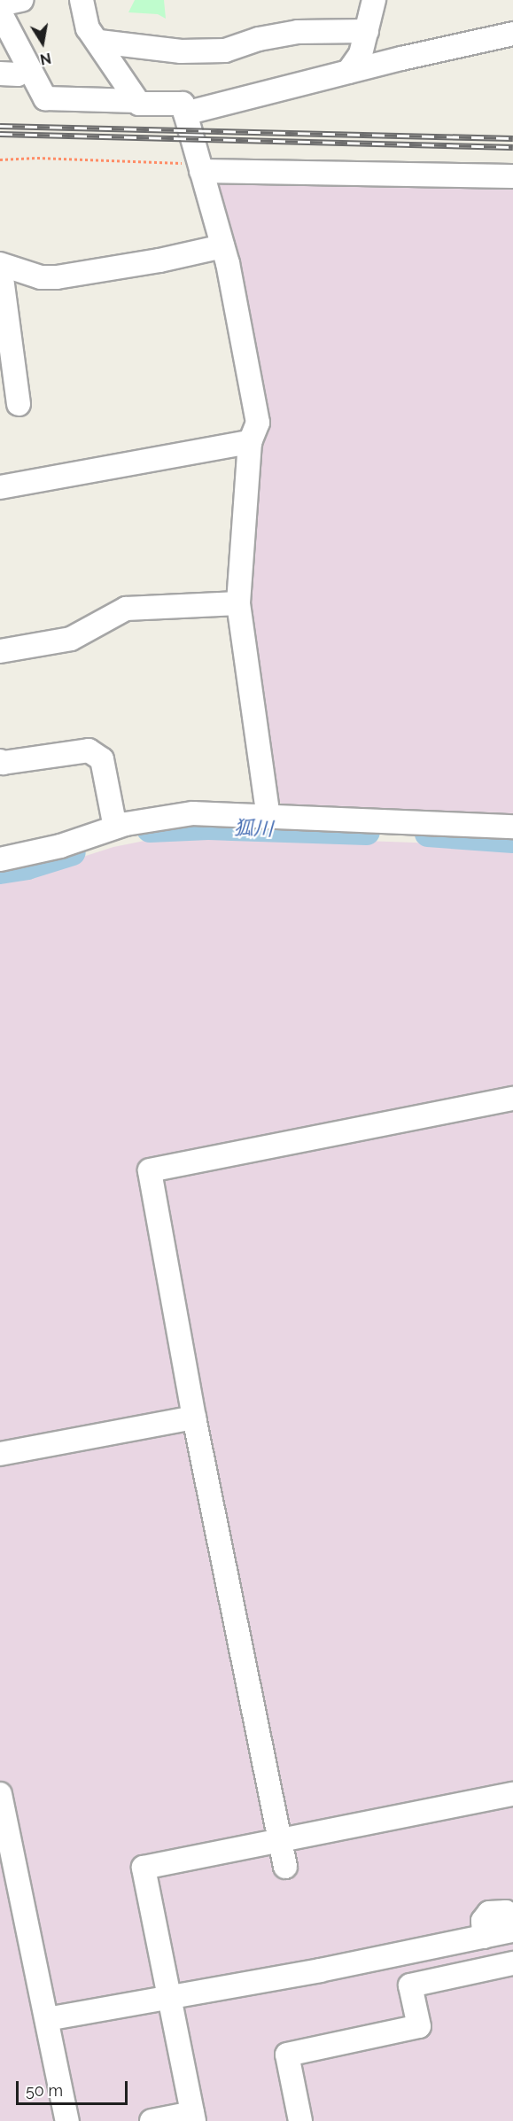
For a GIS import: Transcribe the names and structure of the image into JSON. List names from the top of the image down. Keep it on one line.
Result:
{"water":["狐川"],"scale_bar":"50 m","north":"bottom"}
